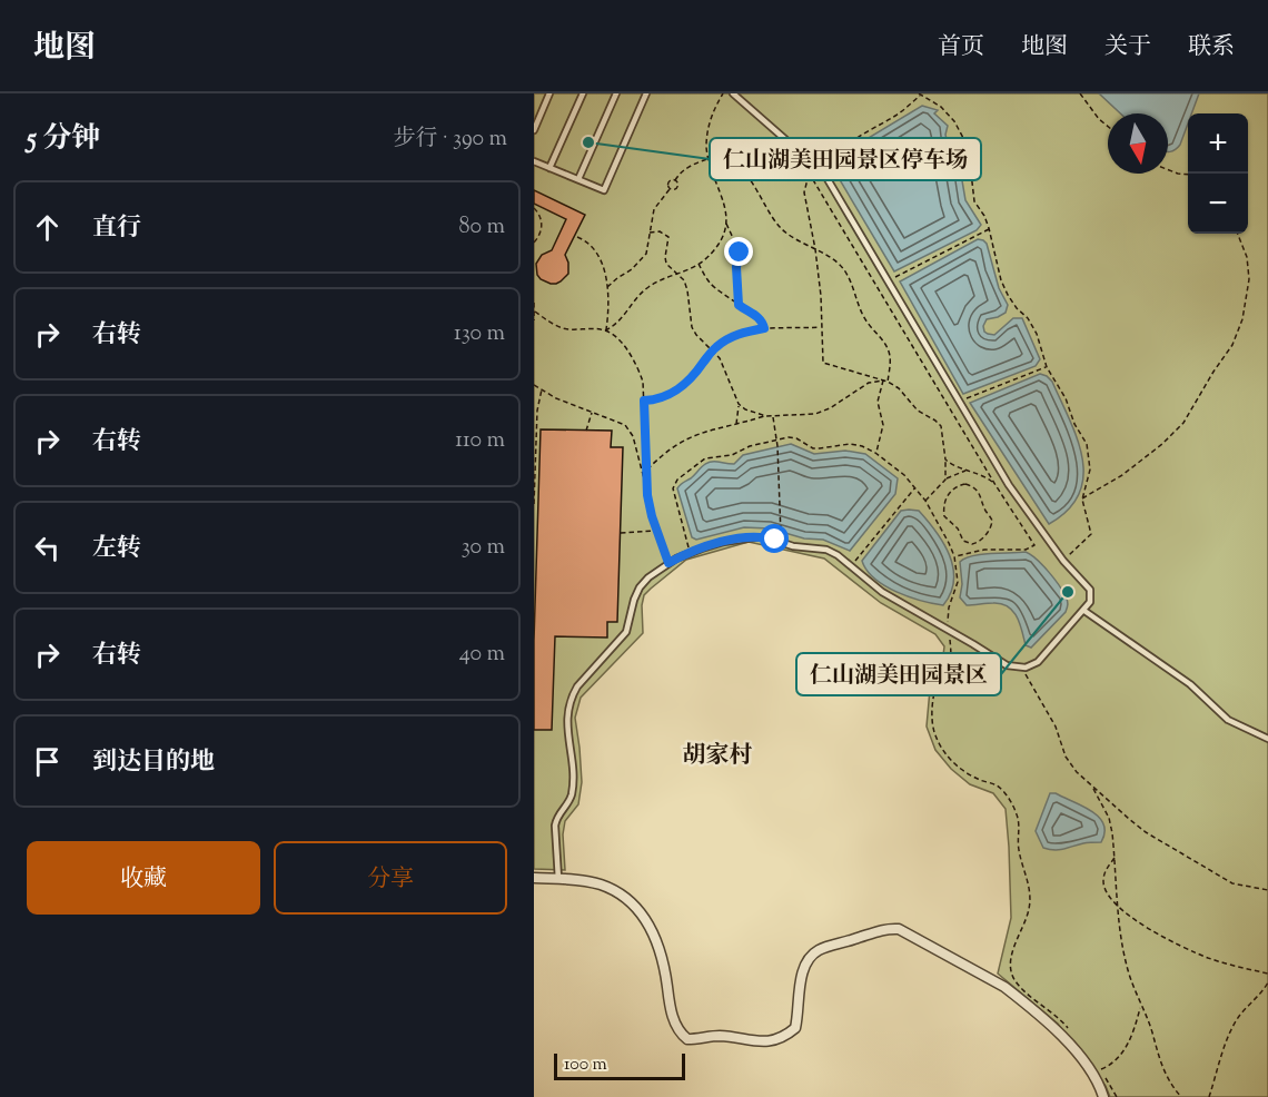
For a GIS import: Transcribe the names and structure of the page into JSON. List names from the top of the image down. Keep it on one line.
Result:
{"districts":["胡家村"],"places":["仁山湖美田园景区停车场","仁山湖美田园景区"],"scale_bar":"100 m","north":"bottom","page":{"header":"地图","nav":["首页","地图","关于","联系"],"heading":["5 分钟","步行 · 390 m"],"map_buttons":["+","−"],"list":[["直行","80 m"],["右转","130 m"],["右转","110 m"],["左转","30 m"],["右转","40 m"],"到达目的地"],"buttons":["收藏","分享"],"scale":"100 m"}}
